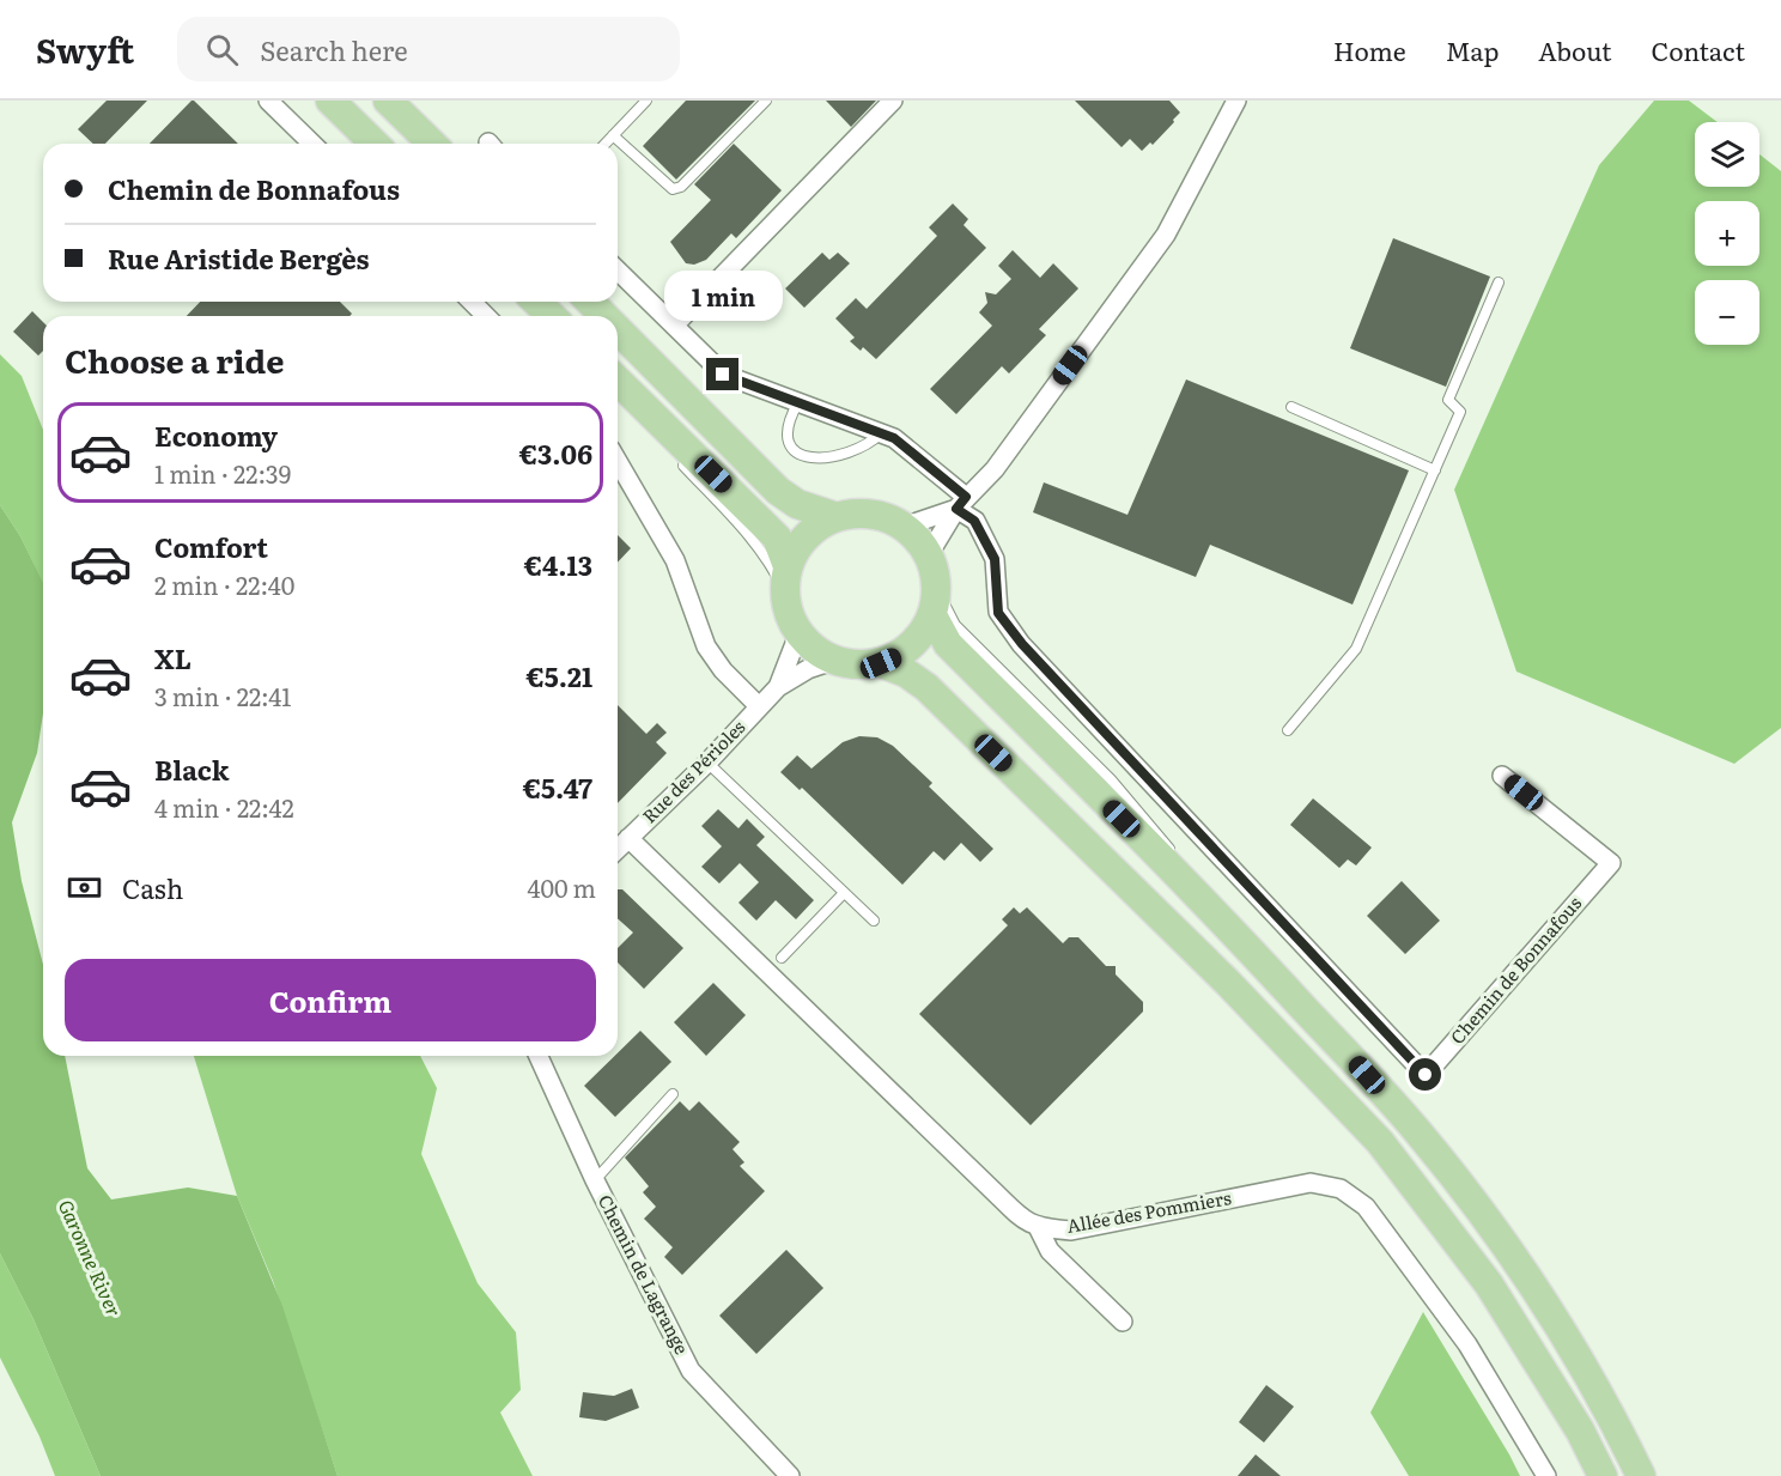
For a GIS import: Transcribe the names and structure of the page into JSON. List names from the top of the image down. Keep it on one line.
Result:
{"streets":{"street":["Rue des Périoles","Chemin de Bonnafous","Allée des Pommiers","Chemin de Lagrange"]},"water":["Garonne River"],"page":{"header":"Swyft","search":"Search here","nav":["Home","Map","About","Contact"],"map_buttons":["+","−"],"banner":["Chemin de Bonnafous","Rue Aristide Bergès"],"bubble":"1 min","heading":"Choose a ride","list":[{"name":"Economy","note":"1 min · 22:39","value":"€3.06"},{"name":"Comfort","note":"2 min · 22:40","value":"€4.13"},{"name":"XL","note":"3 min · 22:41","value":"€5.21"},{"name":"Black","note":"4 min · 22:42","value":"€5.47"}],"pay":["Cash","400 m"],"buttons":"Confirm"}}
